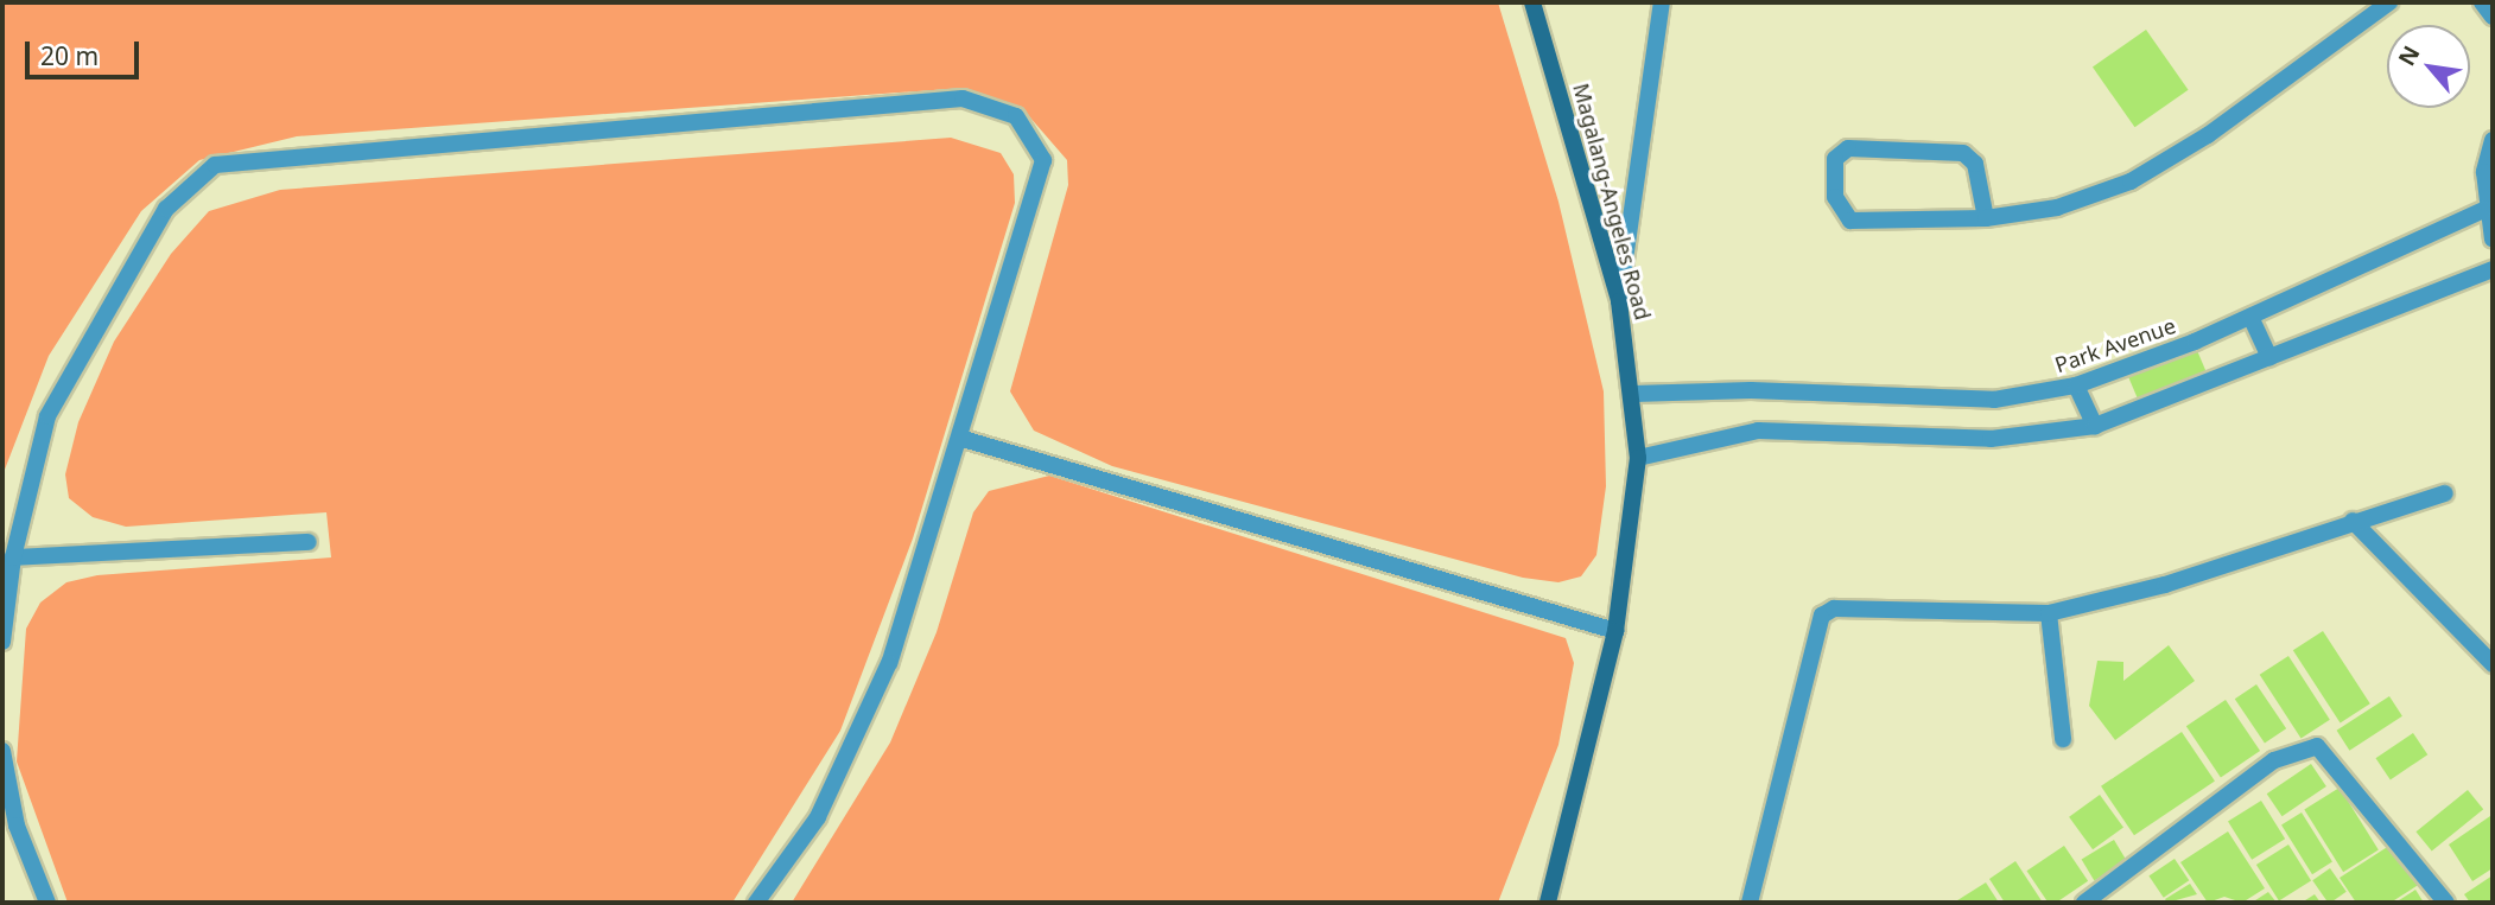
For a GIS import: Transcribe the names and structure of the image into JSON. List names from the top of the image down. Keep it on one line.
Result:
{"streets":{"main road":["Magalang-Angeles Road"],"street":["Park Avenue"]},"crossings":[["Magalang-Angeles Road","Park Avenue"]],"scale_bar":"20 m","north":"top left"}
